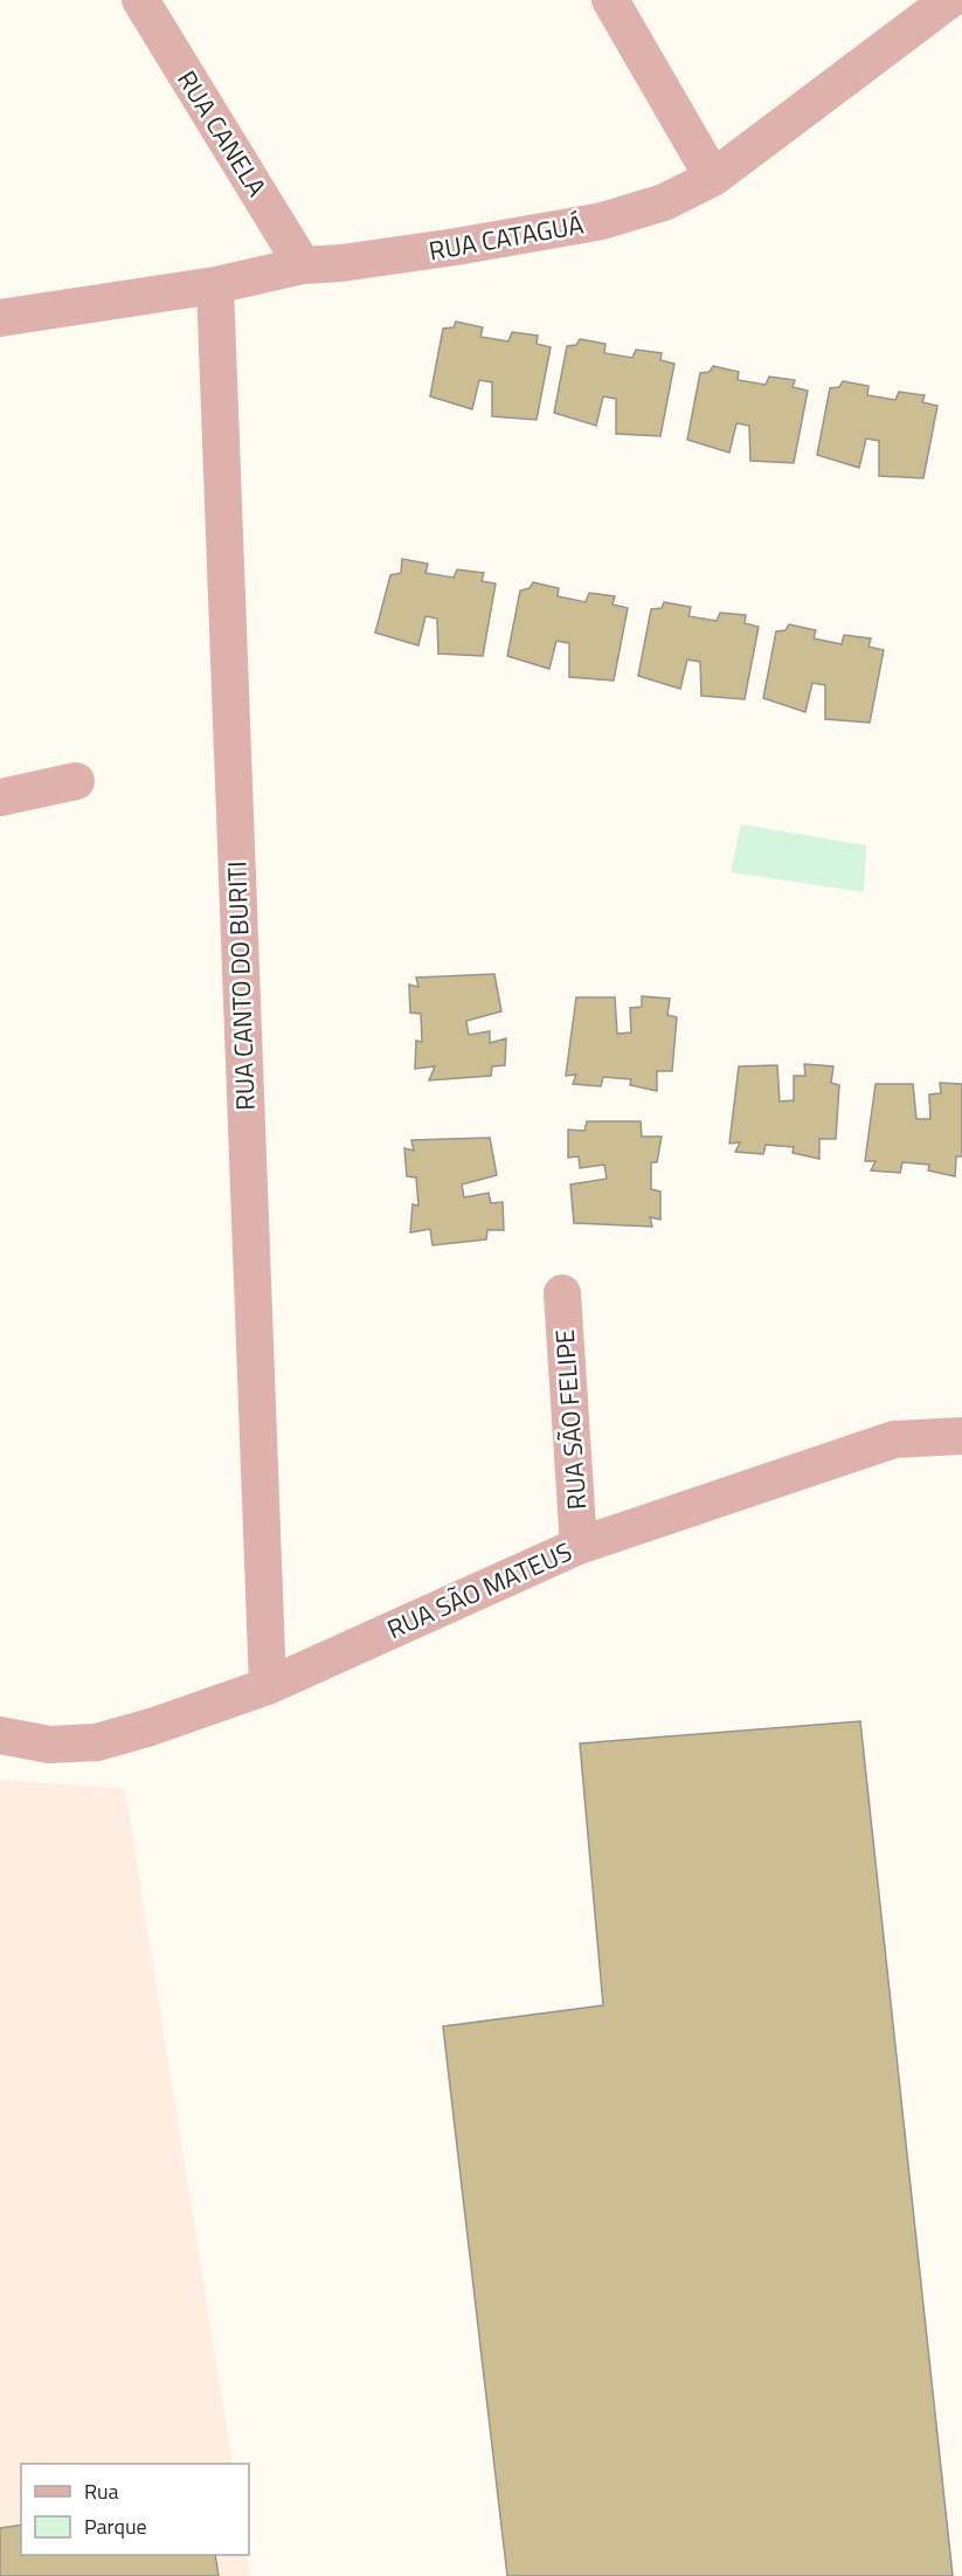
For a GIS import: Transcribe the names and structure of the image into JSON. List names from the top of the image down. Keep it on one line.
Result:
{"streets":{"street":["RUA CANELA","RUA CATAGUÁ","RUA CANTO DO BURITI","RUA SÃO FELIPE","RUA SÃO MATEUS"]},"crossings":[["RUA CANELA","RUA CATAGUÁ"],["RUA CATAGUÁ","RUA CANTO DO BURITI"],["RUA CANTO DO BURITI","RUA SÃO MATEUS"],["RUA SÃO FELIPE","RUA SÃO MATEUS"]],"legend":["Rua","Parque"]}
